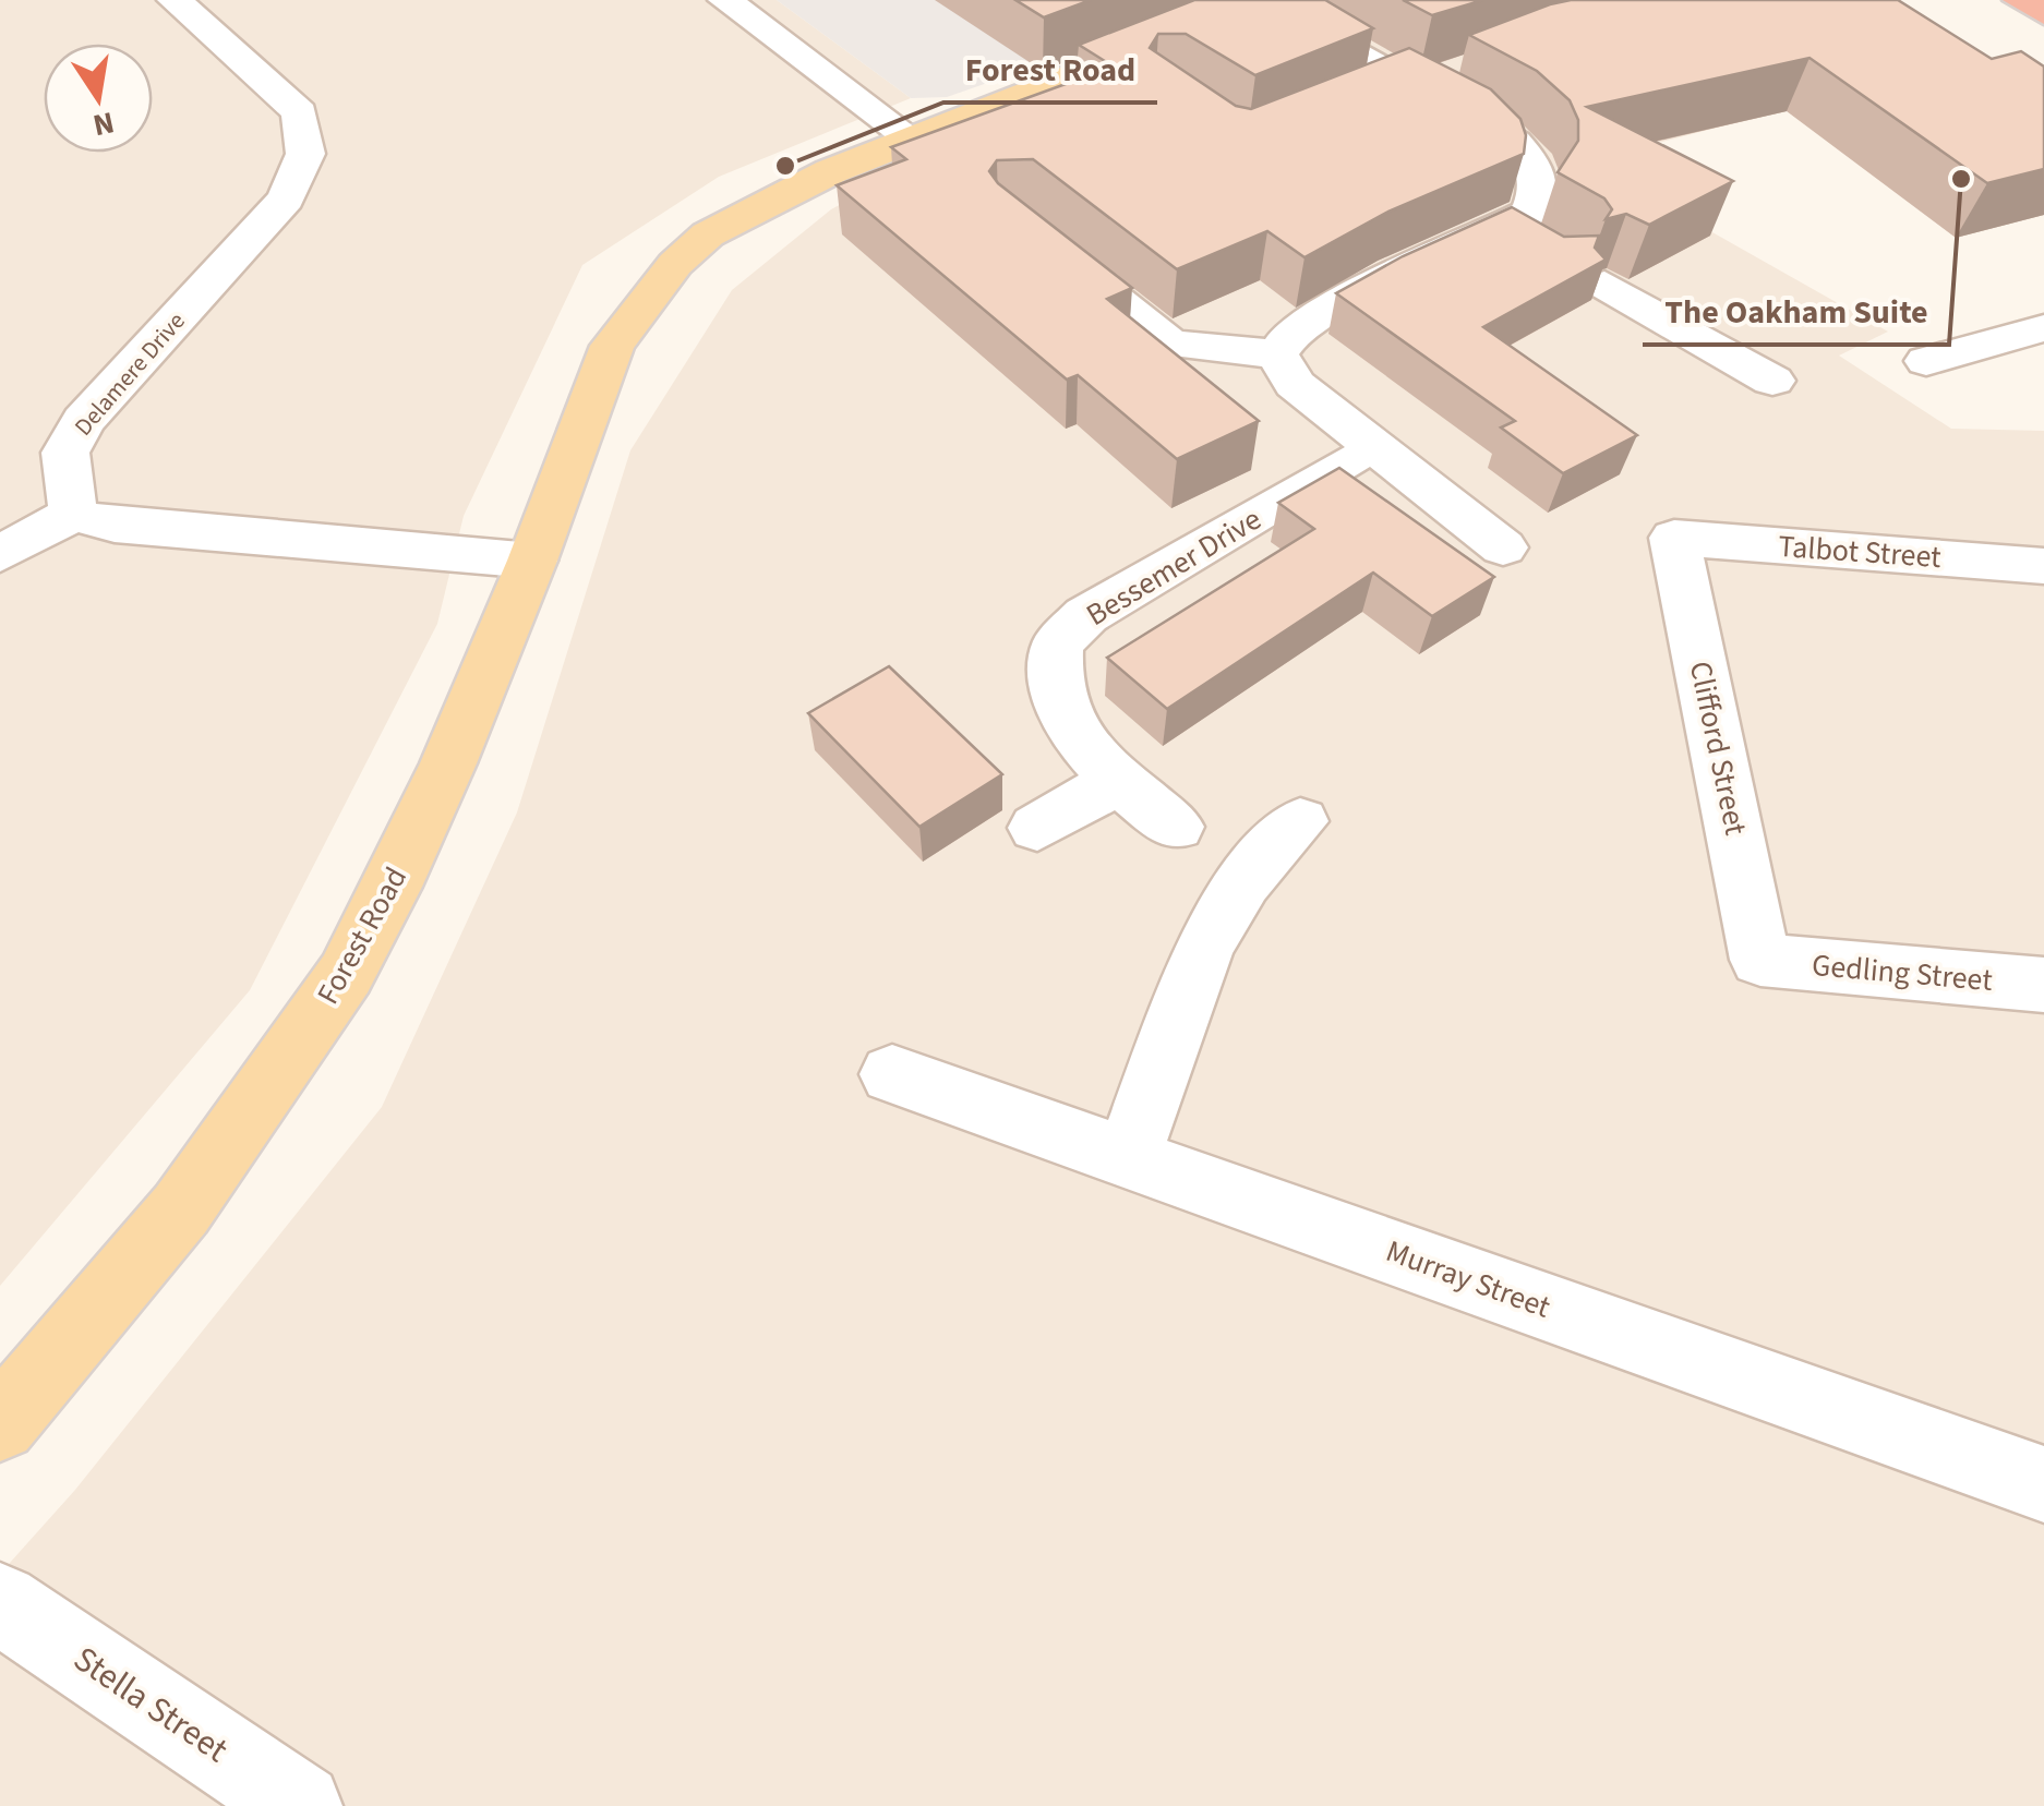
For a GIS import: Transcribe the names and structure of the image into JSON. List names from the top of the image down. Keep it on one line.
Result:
{"streets":{"main road":["Forest Road"],"street":["Delamere Drive","Talbot Street","Bessemer Drive","Clifford Street","Gedling Street","Murray Street","Stella Street"]},"crossings":[["Talbot Street","Clifford Street"],["Clifford Street","Gedling Street"]],"places":["Forest Road","The Oakham Suite"],"north":"bottom"}
